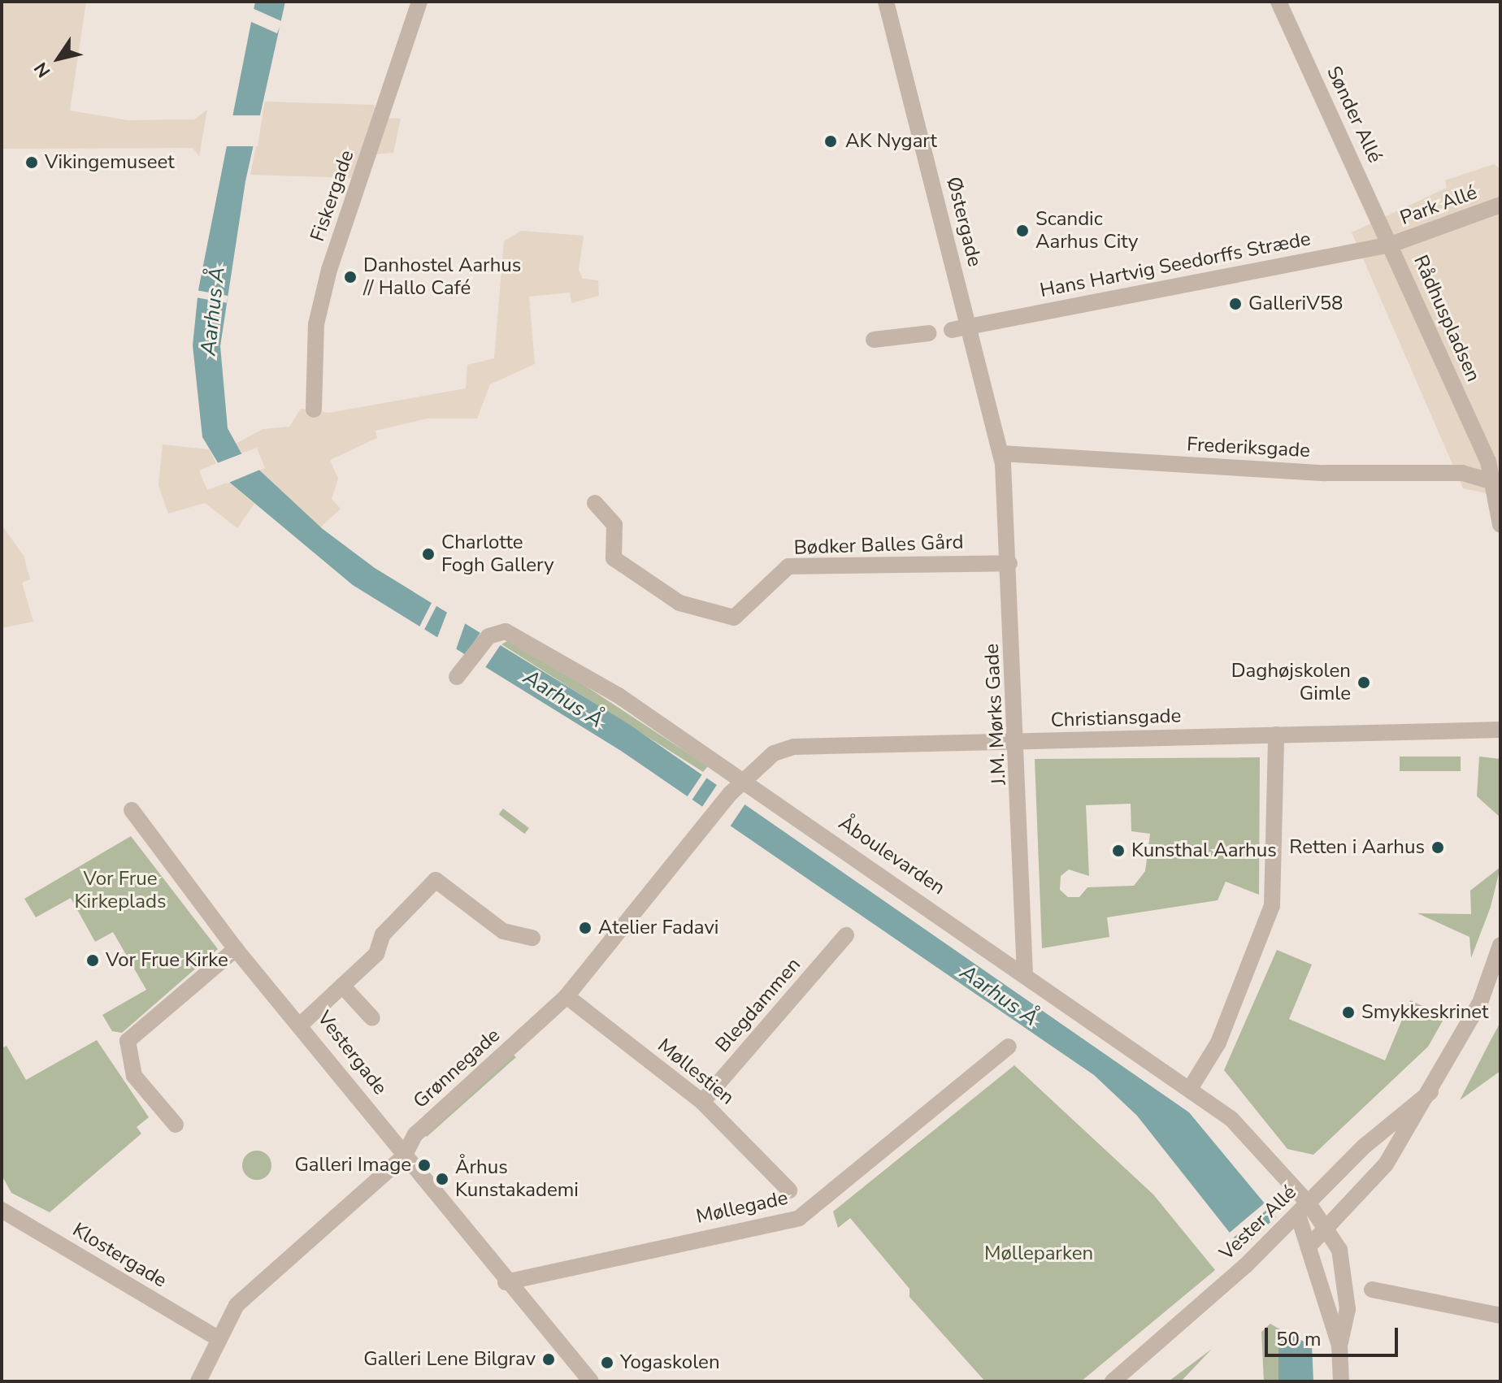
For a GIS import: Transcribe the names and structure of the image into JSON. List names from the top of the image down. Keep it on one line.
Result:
{"streets":{"street":["Sønder Allé","Fiskergade","Park Allé","Østergade","Hans Hartvig Seedorffs Stræde","Rådhuspladsen","Frederiksgade","Bødker Balles Gård","J.M. Mørks Gade","Christiansgade","Åboulevarden","Blegdammen","Vestergade","Grønnegade","Møllestien","Møllegade","Vester Allé","Klostergade"]},"crossings":[["Sønder Allé","Park Allé"],["Sønder Allé","Hans Hartvig Seedorffs Stræde"],["Sønder Allé","Rådhuspladsen"],["Park Allé","Hans Hartvig Seedorffs Stræde"],["Park Allé","Rådhuspladsen"],["Østergade","Hans Hartvig Seedorffs Stræde"],["Østergade","Frederiksgade"],["Østergade","J.M. Mørks Gade"],["Hans Hartvig Seedorffs Stræde","Rådhuspladsen"],["Rådhuspladsen","Frederiksgade"],["Frederiksgade","J.M. Mørks Gade"],["Bødker Balles Gård","J.M. Mørks Gade"],["J.M. Mørks Gade","Christiansgade"],["J.M. Mørks Gade","Åboulevarden"],["Christiansgade","Åboulevarden"],["Christiansgade","Grønnegade"],["Åboulevarden","Grønnegade"],["Åboulevarden","Vester Allé"],["Blegdammen","Møllestien"],["Vestergade","Grønnegade"],["Vestergade","Møllegade"],["Grønnegade","Møllestien"],["Grønnegade","Klostergade"]],"water":["Aarhus Å"],"parks":["Vor Frue Kirkeplads","Mølleparken"],"places":["AK Nygart","Vikingemuseet","Scandic Aarhus City","Danhostel Aarhus // Hallo Café","GalleriV58","Charlotte Fogh Gallery","Daghøjskolen Gimle","Retten i Aarhus","Kunsthal Aarhus","Atelier Fadavi","Vor Frue Kirke","Smykkeskrinet","Galleri Image","Århus Kunstakademi","Galleri Lene Bilgrav","Yogaskolen"],"scale_bar":"50 m","north":"bottom left"}
